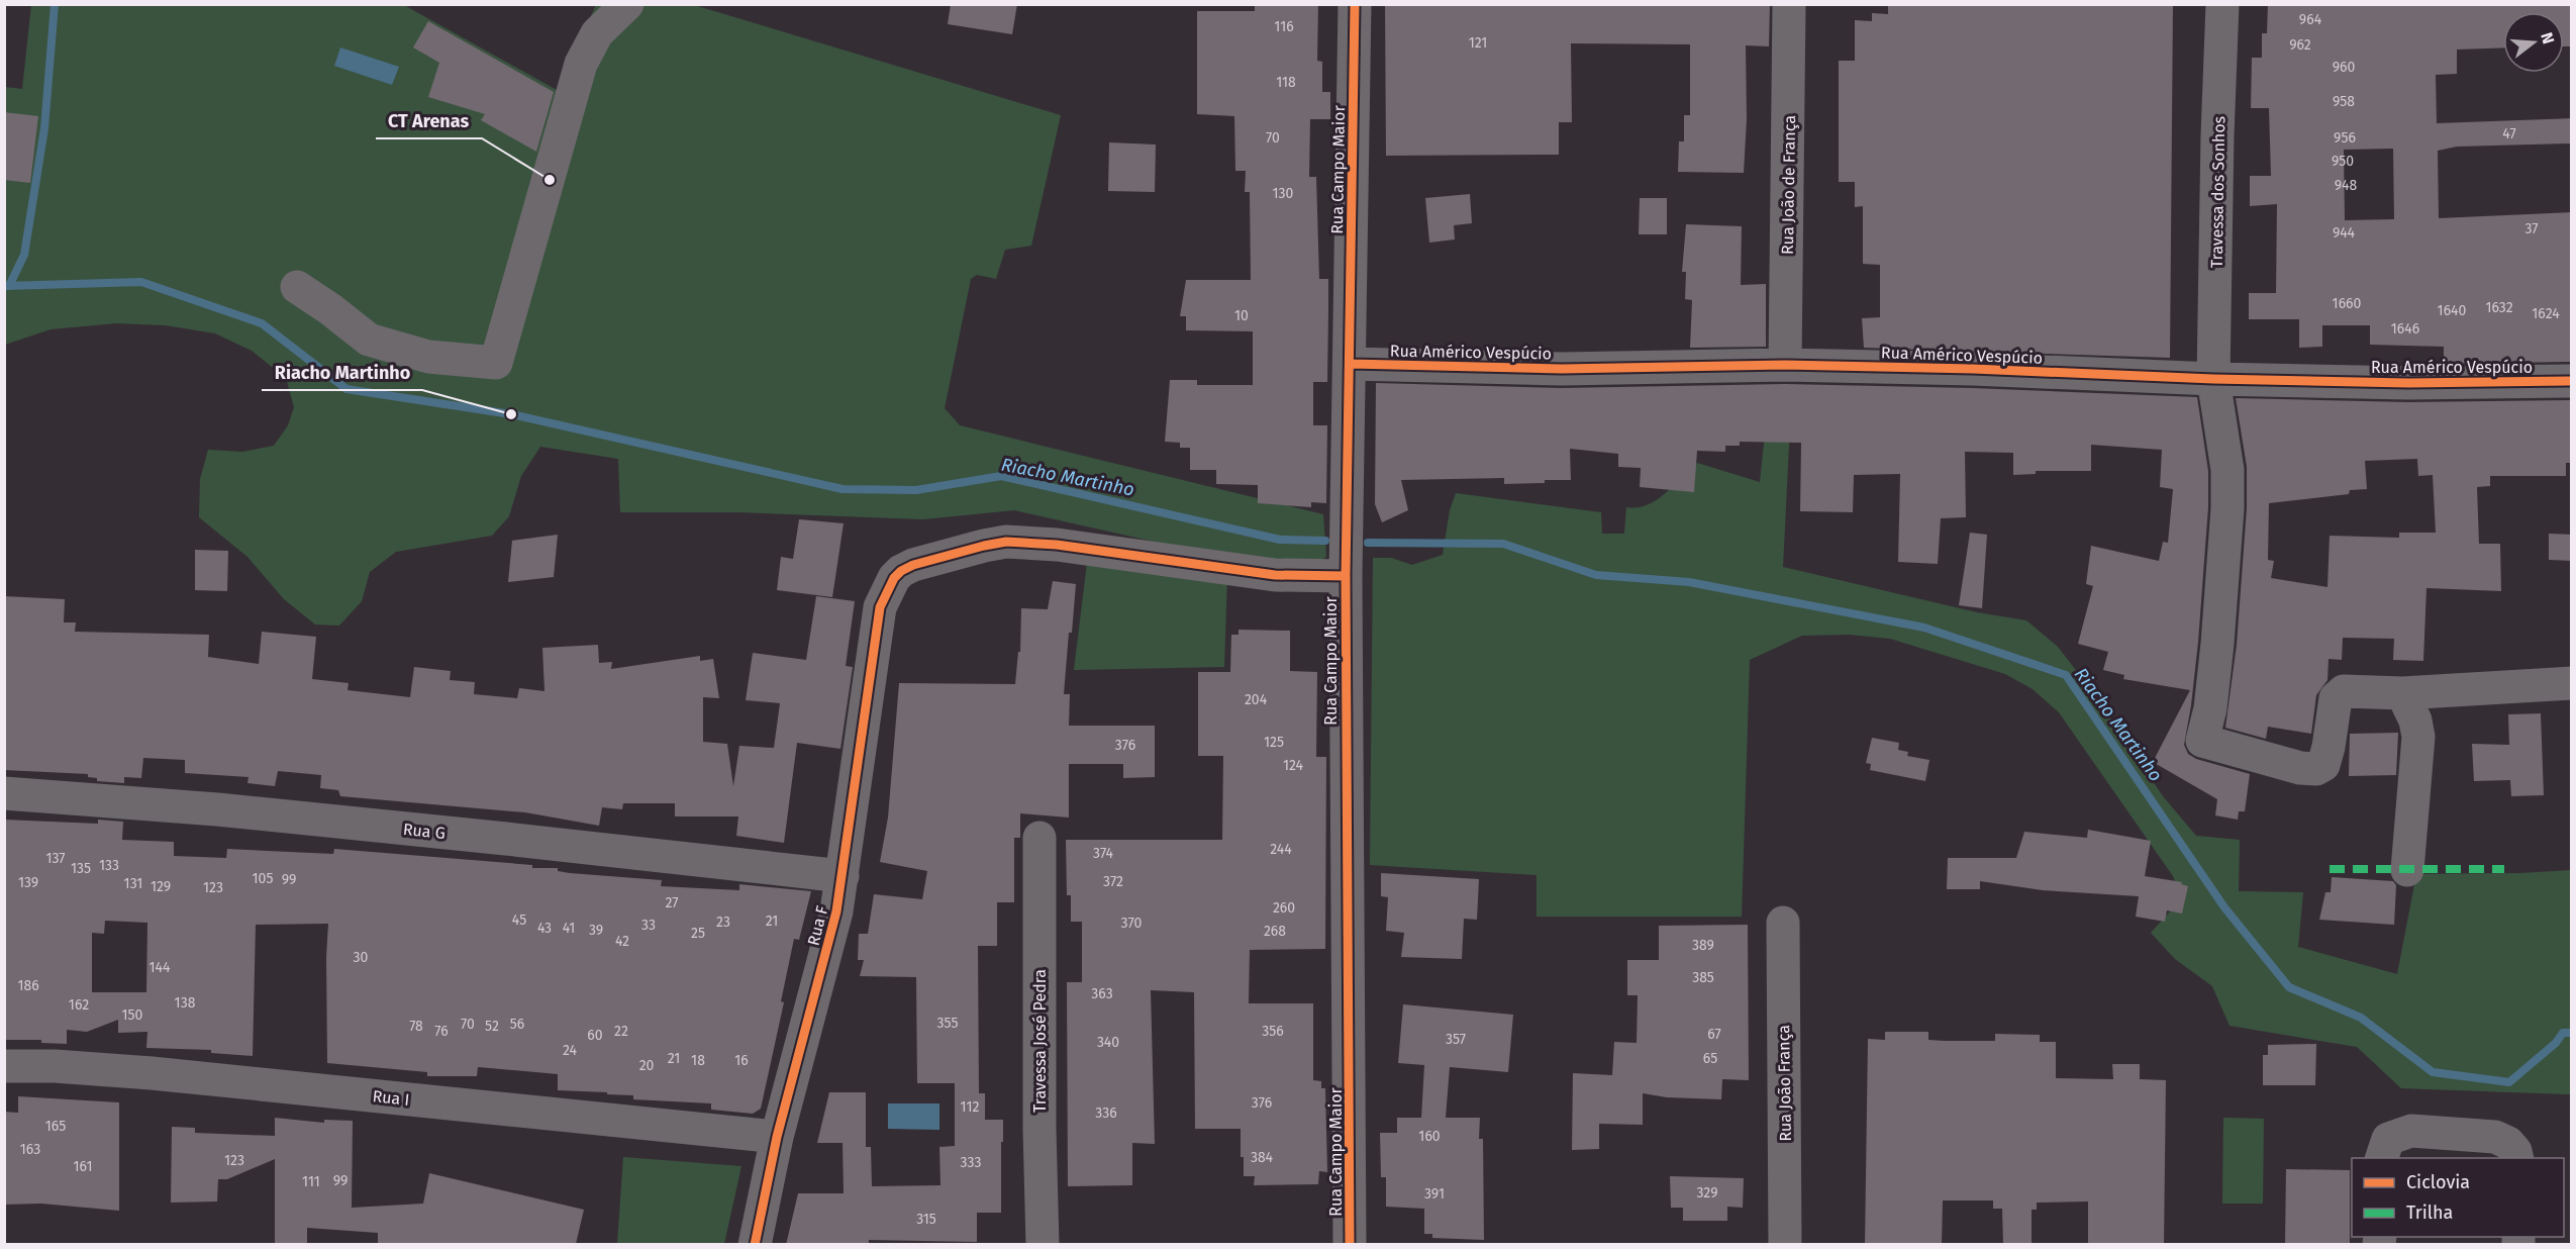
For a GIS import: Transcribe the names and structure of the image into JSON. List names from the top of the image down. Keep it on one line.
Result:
{"streets":{"street":["Rua Campo Maior","Rua João de França","Travessa dos Sonhos","Rua Américo Vespúcio","Rua G","Rua F","Travessa José Pedra","Rua João França","Rua I"]},"crossings":[["Rua Campo Maior","Rua Américo Vespúcio"],["Rua Campo Maior","Rua F"],["Rua João de França","Rua Américo Vespúcio"],["Travessa dos Sonhos","Rua Américo Vespúcio"],["Rua G","Rua F"],["Rua F","Rua I"]],"water":["Riacho Martinho"],"places":["CT Arenas","Riacho Martinho"],"house_numbers":["964","116","121","962","960","118","958","47","70","956","950","948","130","37","944","1660","1632","1640","1624","10","1646","204","125","376","124","244","374","137","133","135","105","99","372","139","131","129","123","27","260","45","21","23","370","33","43","41","39","268","25","42","389","30","144","385","186","363","138","162","150","355","70","56","78","52","76","22","356","67","60","357","340","24","21","65","18","16","20","376","112","336","165","160","163","384","123","333","161","99","111","329","391","315"],"legend":["Ciclovia","Trilha"],"north":"right"}
